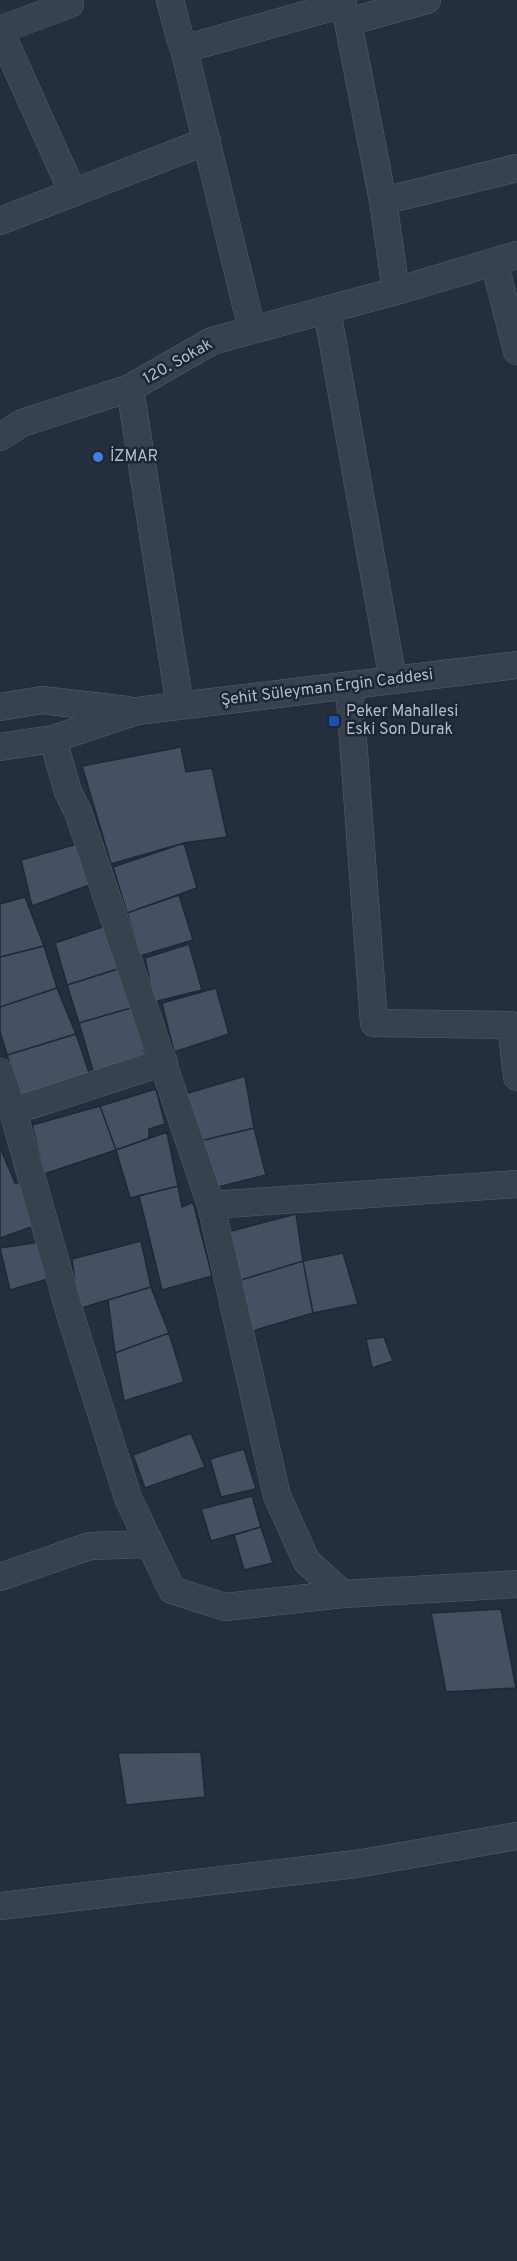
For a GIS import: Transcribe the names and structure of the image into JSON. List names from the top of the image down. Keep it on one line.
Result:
{"streets":{"street":["120. Sokak","Şehit Süleyman Ergin Caddesi"]},"places":{"other":["İZMAR"],"transit":["Peker Mahallesi Eski Son Durak"]}}
